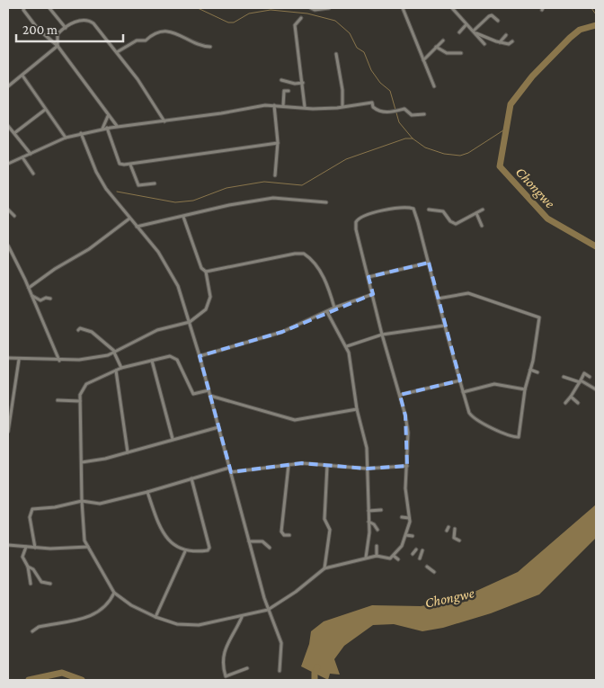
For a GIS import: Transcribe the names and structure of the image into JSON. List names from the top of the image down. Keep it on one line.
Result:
{"water":["Chongwe"],"scale_bar":"200 m"}
